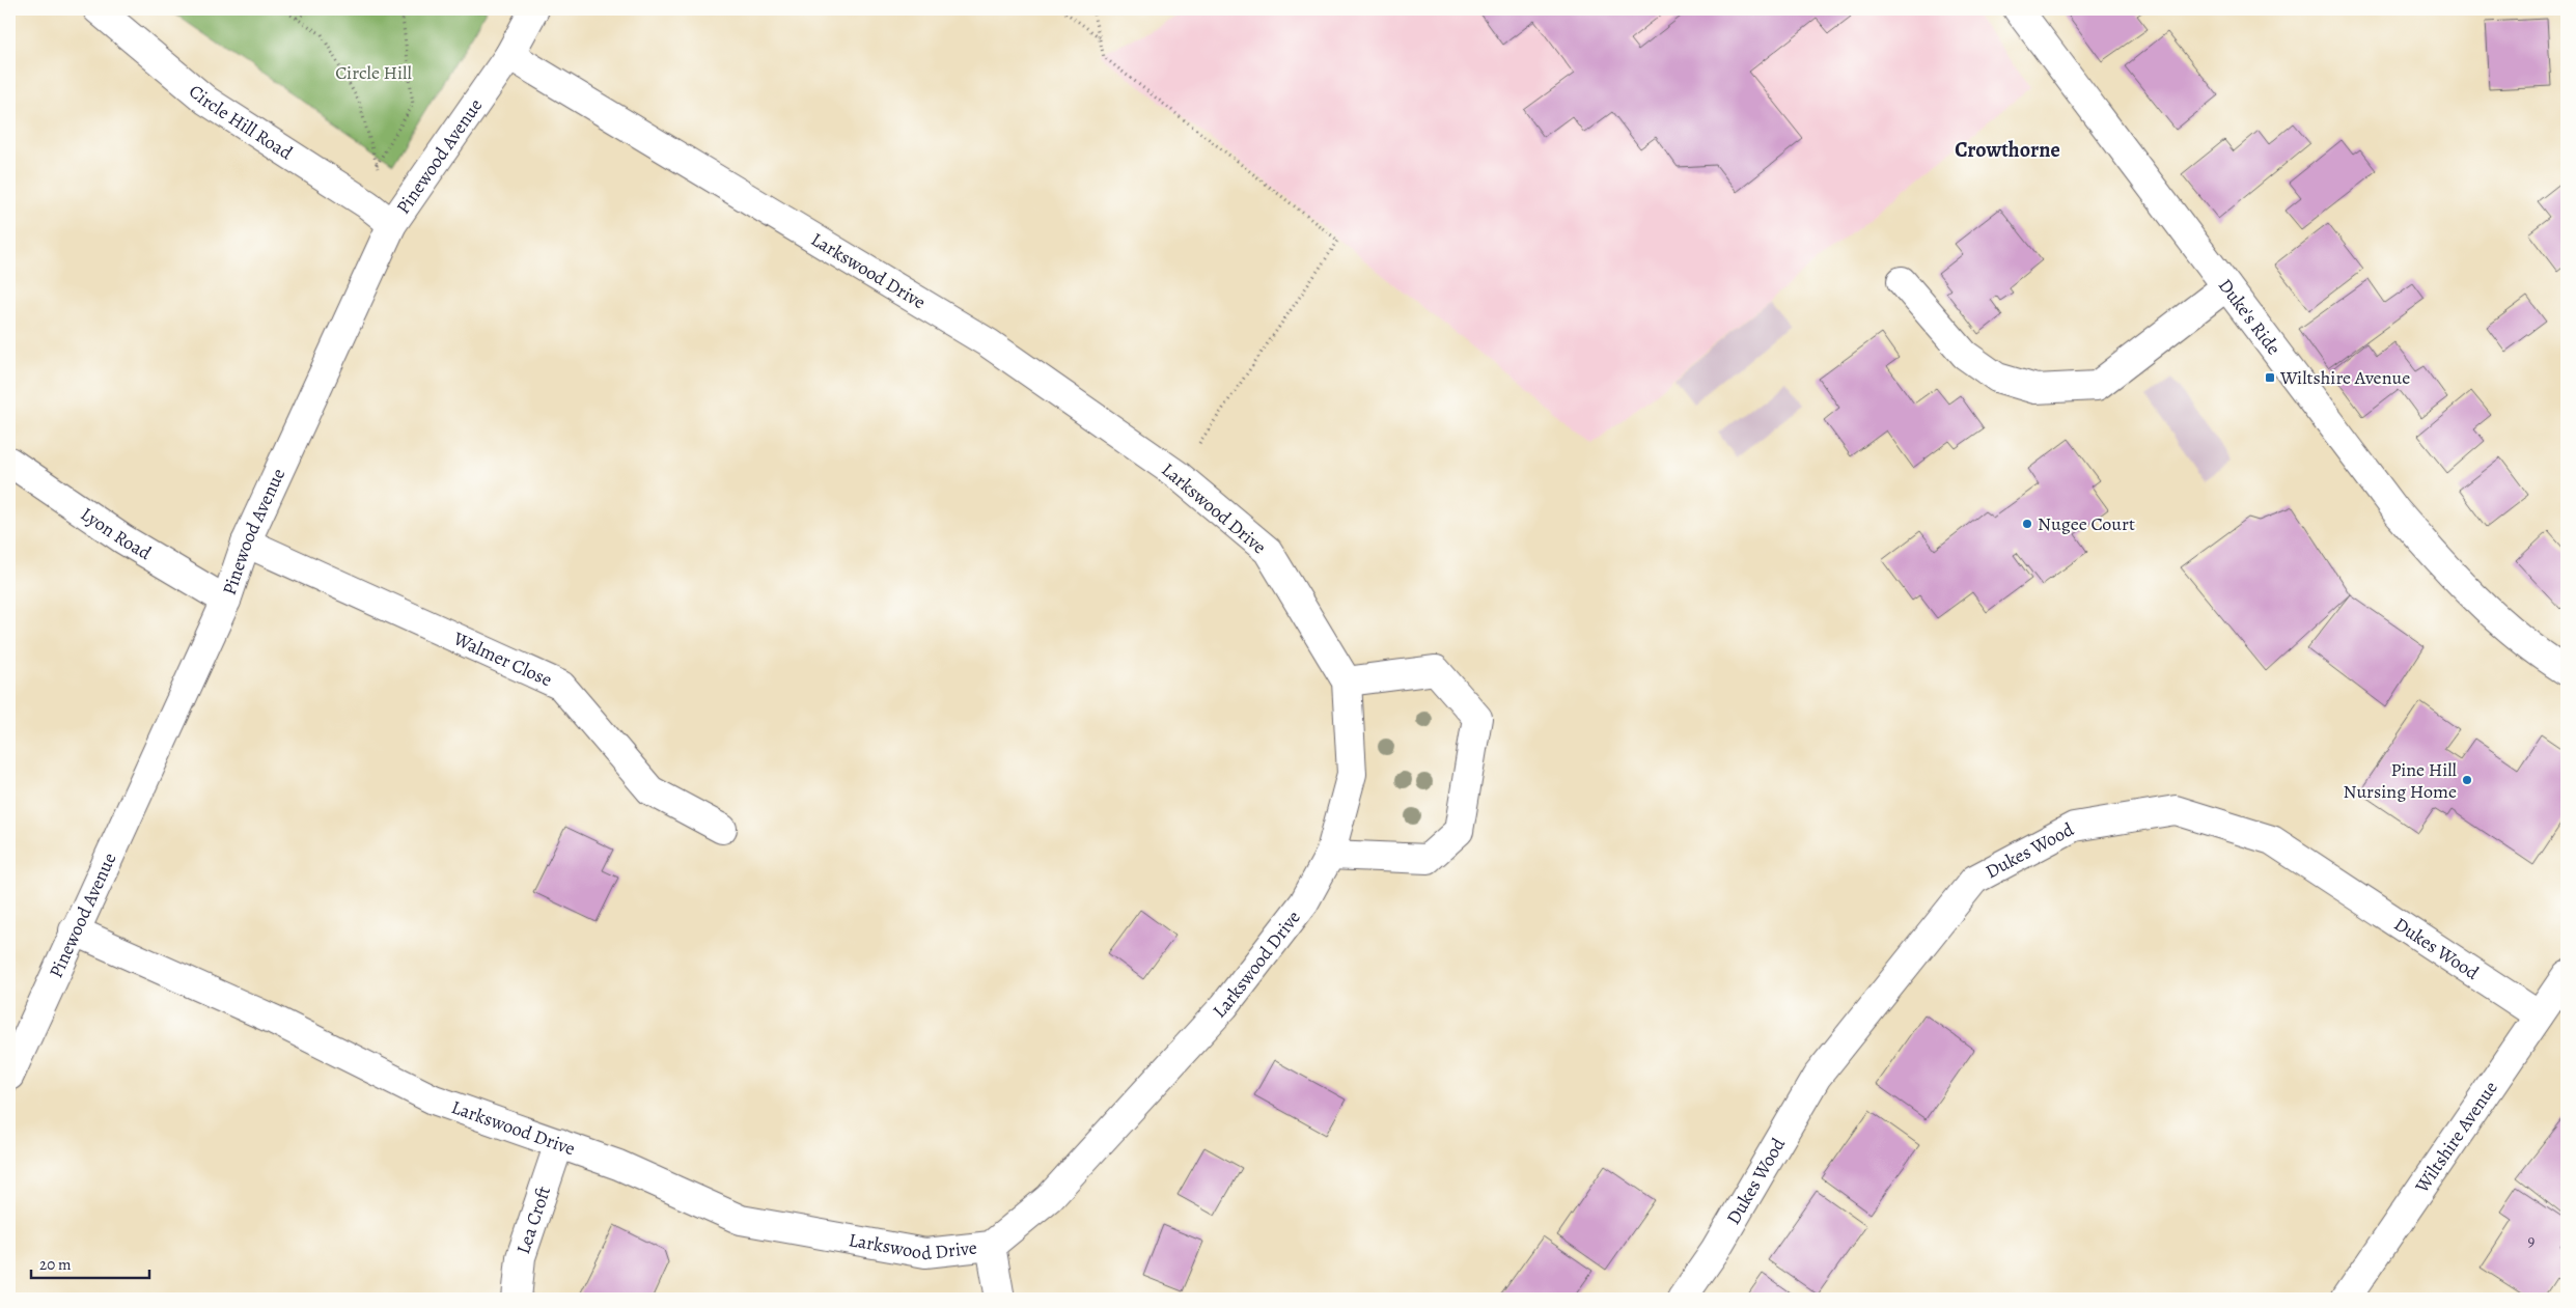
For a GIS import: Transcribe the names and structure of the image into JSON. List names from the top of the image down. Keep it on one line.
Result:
{"streets":{"street":["Circle Hill Road","Pinewood Avenue","Larkswood Drive","Duke's Ride","Lyon Road","Walmer Close","Dukes Wood","Wiltshire Avenue","Lea Croft"]},"crossings":[["Circle Hill Road","Pinewood Avenue"],["Pinewood Avenue","Larkswood Drive"],["Pinewood Avenue","Lyon Road"],["Pinewood Avenue","Walmer Close"],["Larkswood Drive","Lea Croft"],["Dukes Wood","Wiltshire Avenue"]],"districts":["Crowthorne"],"parks":["Circle Hill"],"places":{"transit":["Wiltshire Avenue"],"other":["Nugee Court","Pine Hill Nursing Home"]},"house_numbers":["9"],"scale_bar":"20 m"}
